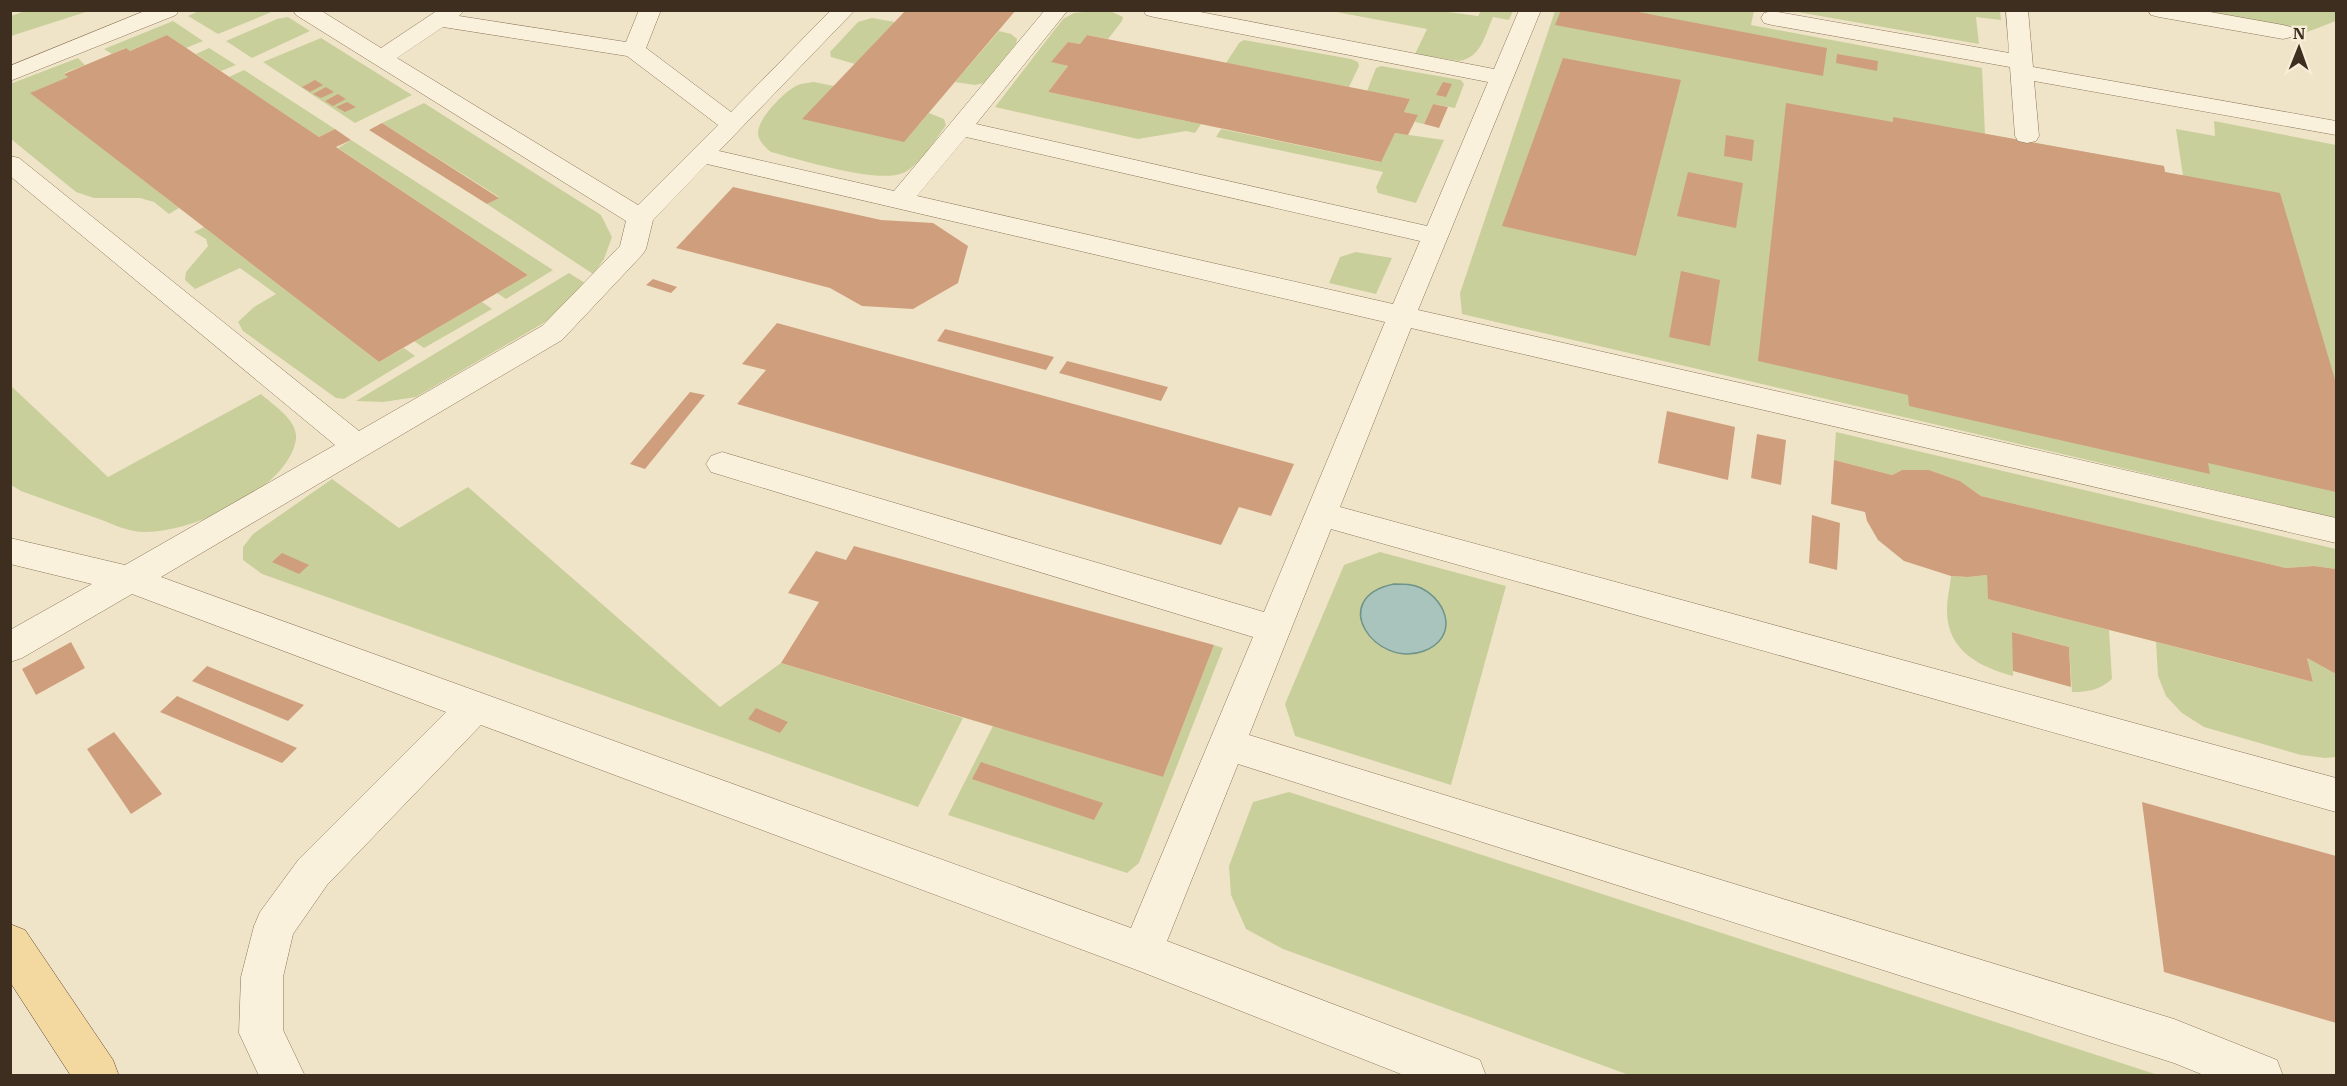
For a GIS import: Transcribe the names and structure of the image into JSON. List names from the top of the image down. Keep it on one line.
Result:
{"north":"top"}
